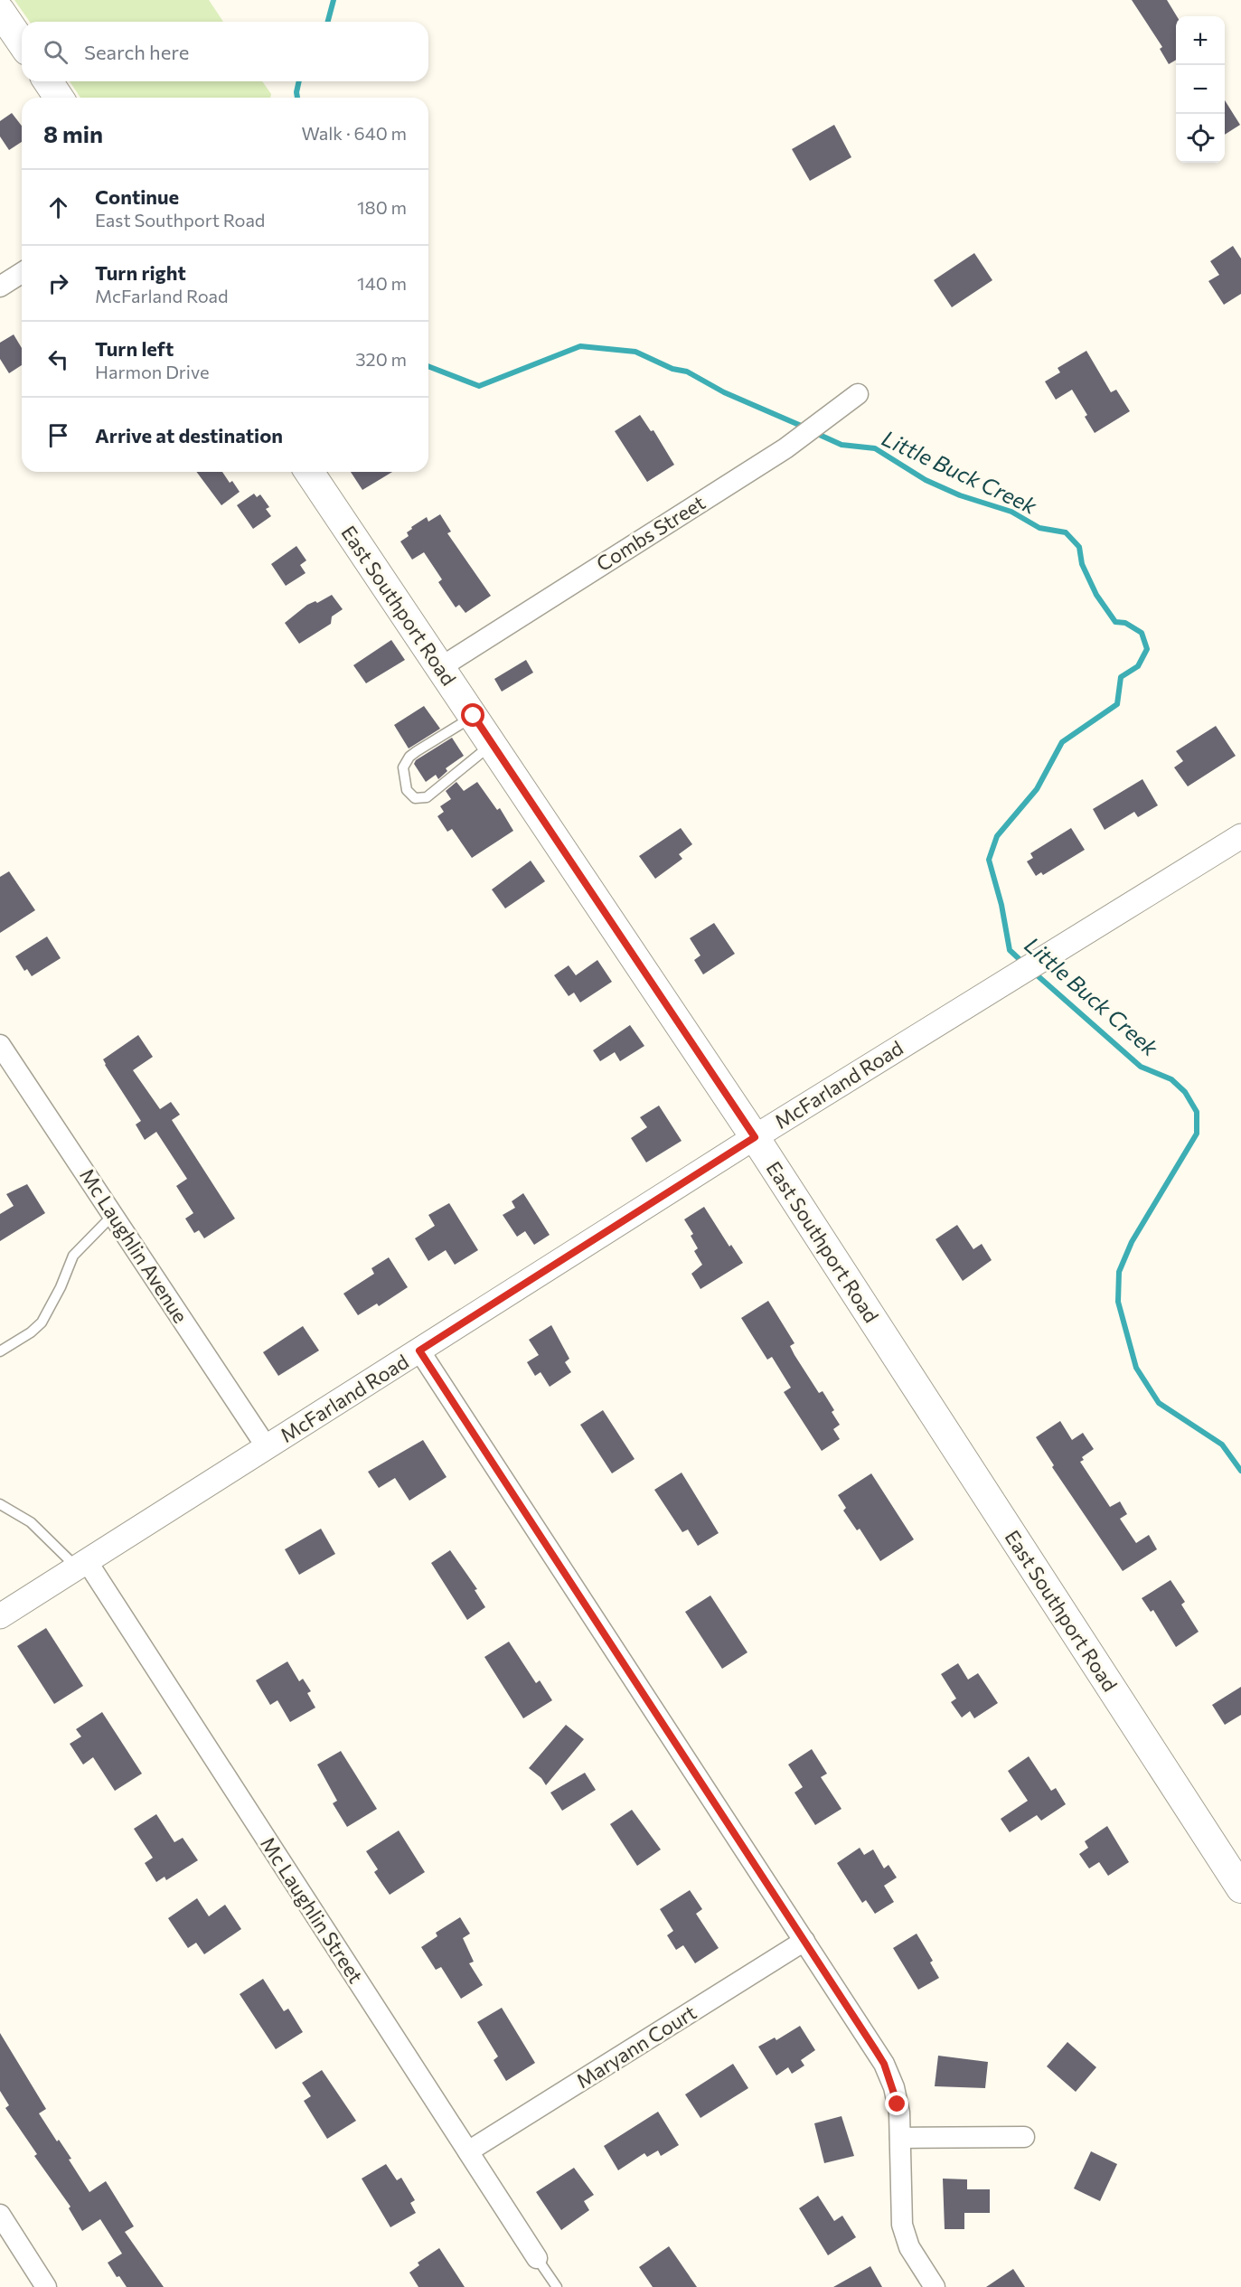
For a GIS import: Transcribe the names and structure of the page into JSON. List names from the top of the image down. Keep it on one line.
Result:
{"streets":{"main road":["East Southport Road"],"street":["Combs Street","McFarland Road","Mc Laughlin Avenue","Mc Laughlin Street","Maryann Court"]},"crossings":[["Combs Street","East Southport Road"],["East Southport Road","McFarland Road"],["McFarland Road","Mc Laughlin Avenue"],["McFarland Road","Mc Laughlin Street"],["Mc Laughlin Street","Maryann Court"]],"water":["Little Buck Creek"],"page":{"map_buttons":["+","−"],"search":"Search here","heading":["8 min","Walk · 640 m"],"list":[["Continue","East Southport Road","180 m"],["Turn right","McFarland Road","140 m"],["Turn left","Harmon Drive","320 m"],"Arrive at destination"]}}
